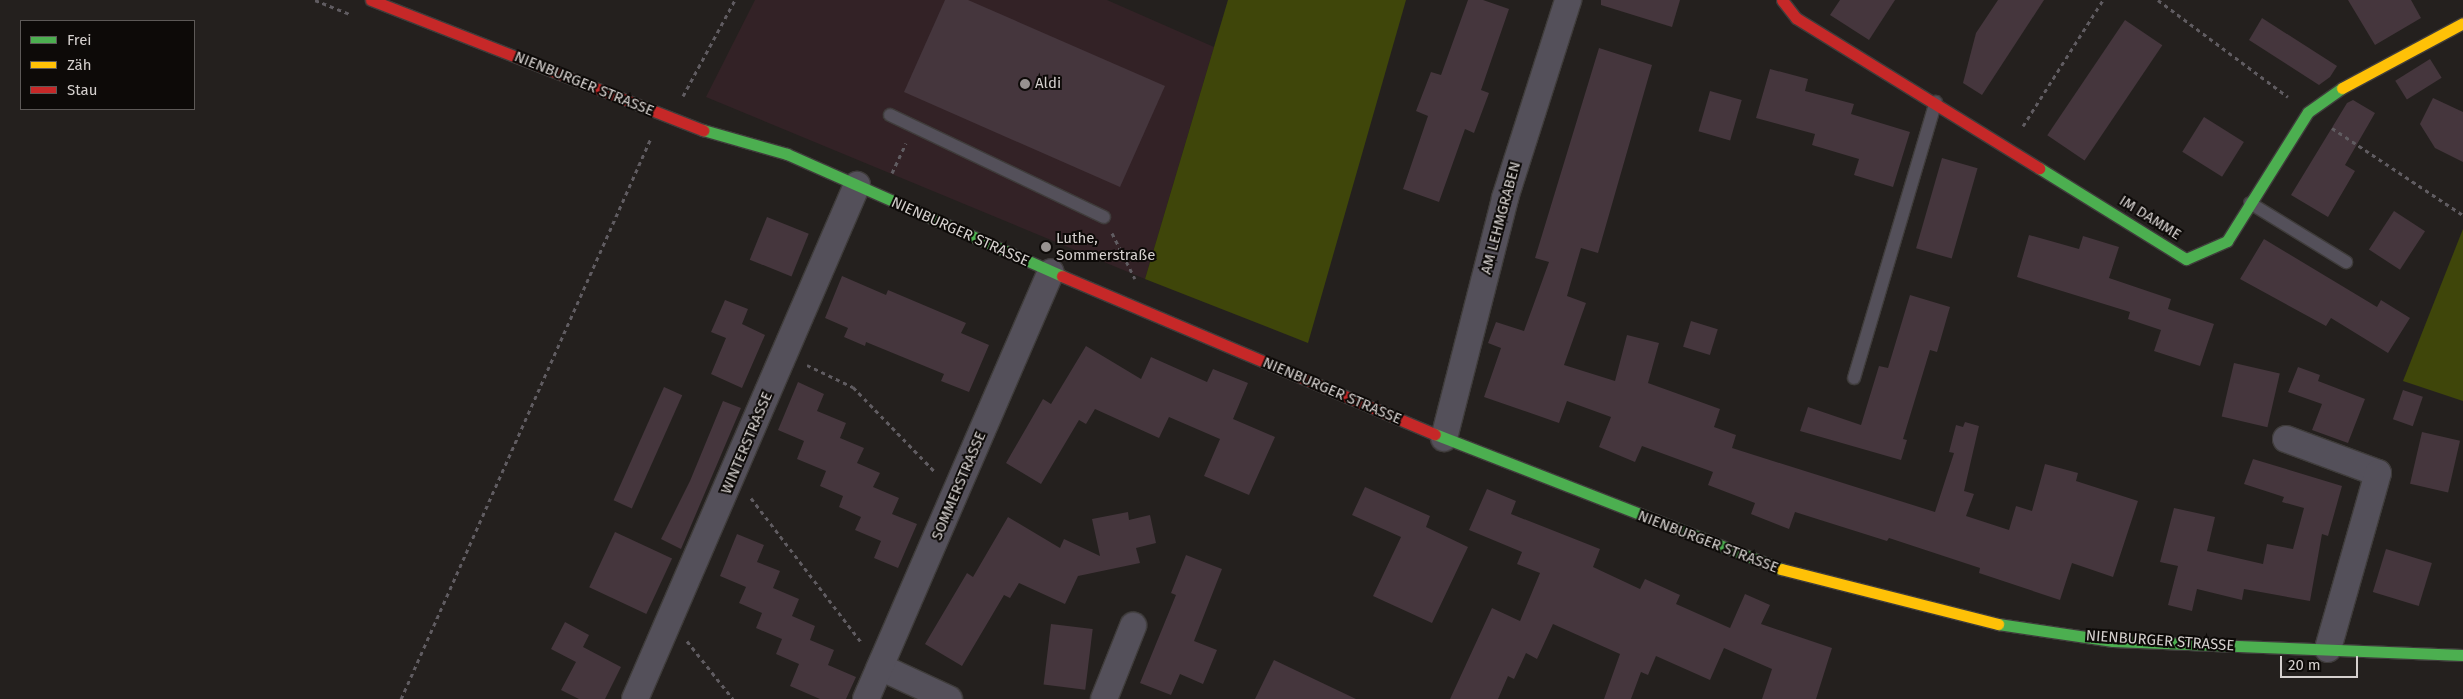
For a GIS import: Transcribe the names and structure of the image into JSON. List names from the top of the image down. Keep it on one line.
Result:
{"streets":{"street":["NIENBURGER STRASSE","AM LEHMGRABEN","IM DAMME","WINTERSTRASSE","SOMMERSTRASSE"]},"crossings":[["NIENBURGER STRASSE","AM LEHMGRABEN"],["NIENBURGER STRASSE","WINTERSTRASSE"],["NIENBURGER STRASSE","SOMMERSTRASSE"]],"places":["Aldi","Luthe, Sommerstraße"],"legend":["Frei","Zäh","Stau"],"scale_bar":"20 m"}
